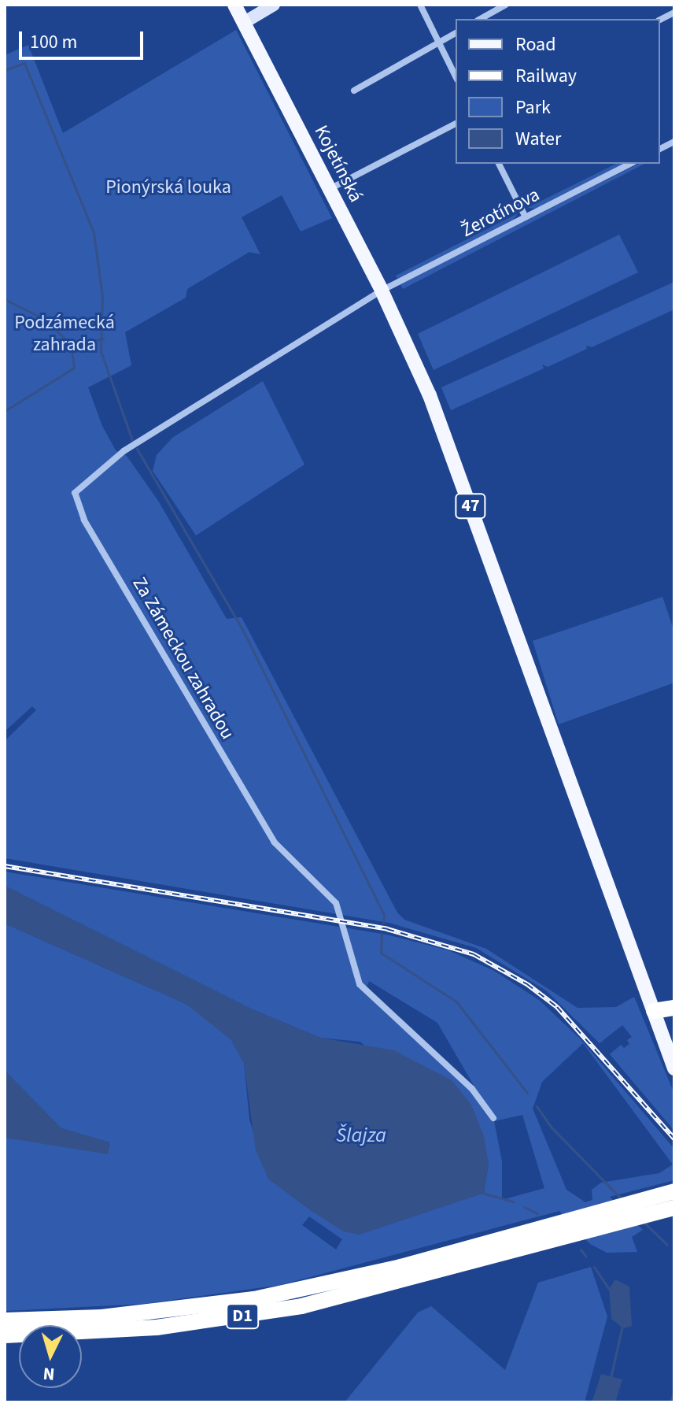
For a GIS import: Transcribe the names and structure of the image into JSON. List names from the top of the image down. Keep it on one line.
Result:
{"streets":{"highway":["D1"],"main road":["Kojetínská","47"],"street":["Žerotínova","Za Zámeckou zahradou"]},"crossings":[["Kojetínská","Žerotínova"],["Kojetínská","47"],["Kojetínská","Za Zámeckou zahradou"],["Žerotínova","Za Zámeckou zahradou"]],"water":["Šlajza"],"parks":["Pionýrská louka","Podzámecká zahrada"],"legend":["Road","Railway","Park","Water"],"scale_bar":"100 m","north":"bottom"}
